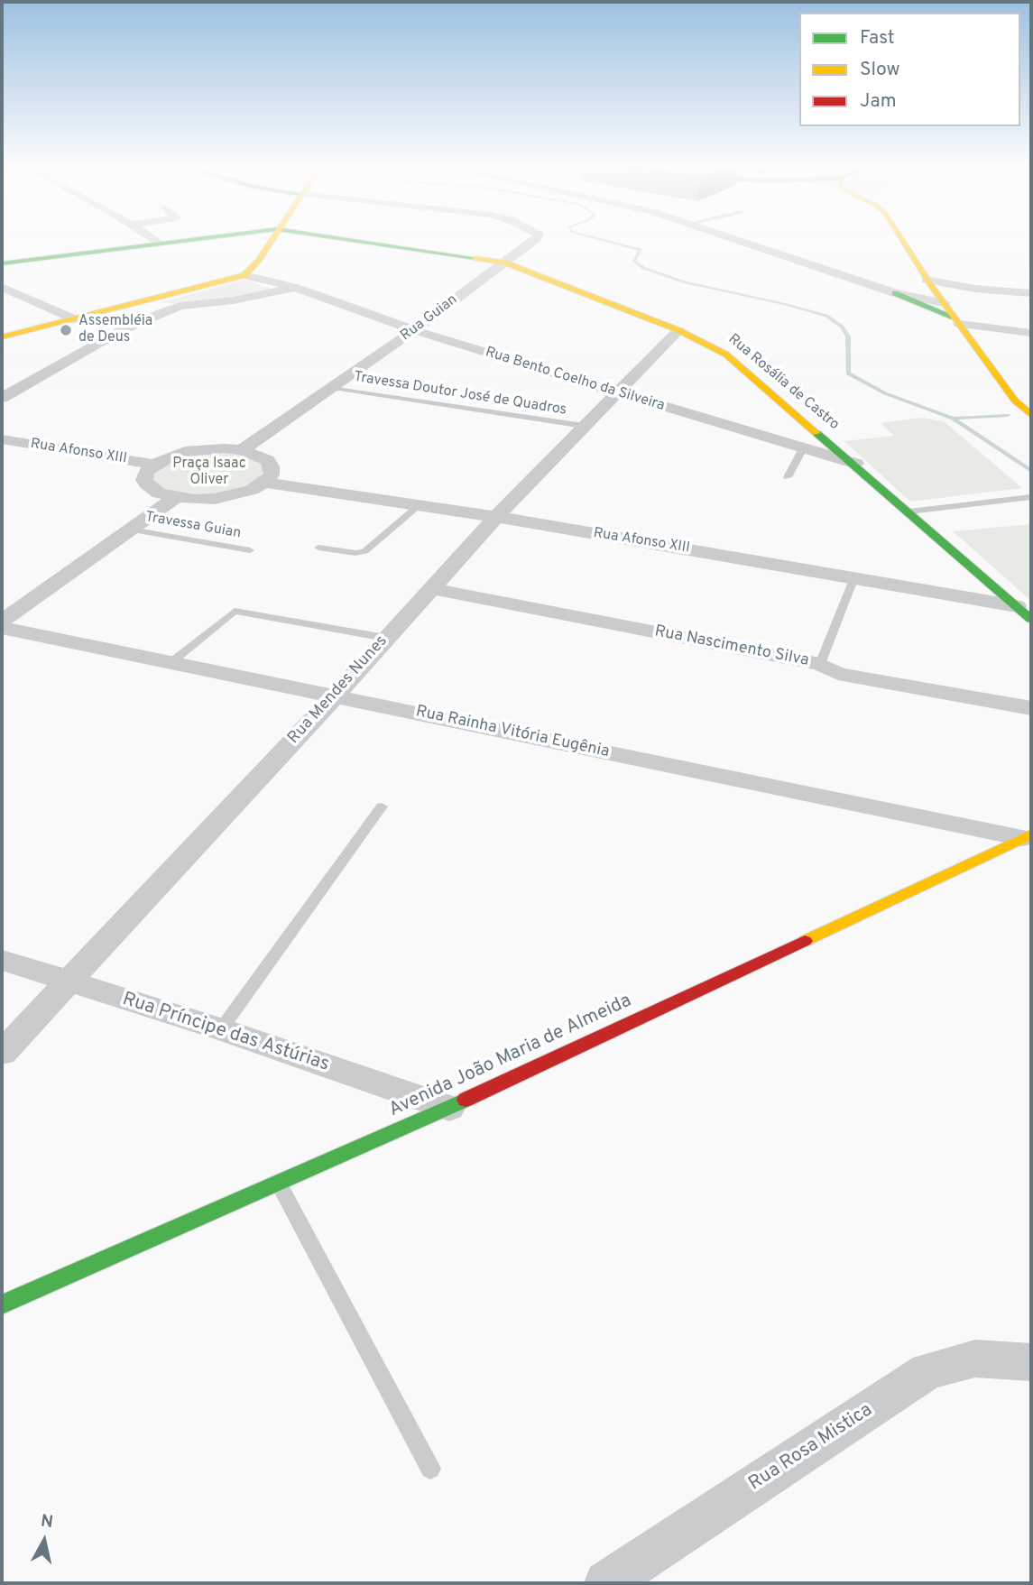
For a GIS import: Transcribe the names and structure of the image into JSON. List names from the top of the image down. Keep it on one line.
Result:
{"streets":{"street":["Rua Guian","Rua Bento Coelho da Silveira","Rua Rosália de Castro","Rua Afonso XIII","Rua Nascimento Silva","Rua Mendes Nunes","Rua Rainha Vitória Eugênia","Rua Príncipe das Astúrias","Avenida João Maria de Almeida","Rua Rosa Mistica"],"lane":["Travessa Doutor José de Quadros","Travessa Guian"]},"crossings":[["Rua Guian","Rua Bento Coelho da Silveira"],["Rua Guian","Rua Rosália de Castro"],["Rua Guian","Travessa Doutor José de Quadros"],["Rua Bento Coelho da Silveira","Rua Rosália de Castro"],["Rua Bento Coelho da Silveira","Rua Mendes Nunes"],["Rua Rosália de Castro","Rua Afonso XIII"],["Rua Rosália de Castro","Rua Mendes Nunes"],["Travessa Doutor José de Quadros","Rua Mendes Nunes"],["Rua Afonso XIII","Rua Mendes Nunes"],["Rua Nascimento Silva","Rua Mendes Nunes"],["Rua Mendes Nunes","Rua Rainha Vitória Eugênia"],["Rua Mendes Nunes","Rua Príncipe das Astúrias"],["Rua Rainha Vitória Eugênia","Avenida João Maria de Almeida"],["Rua Príncipe das Astúrias","Avenida João Maria de Almeida"]],"parks":["Praça Isaac Oliver"],"places":["Assembléia de Deus"],"legend":["Fast","Slow","Jam"],"north":"top"}
